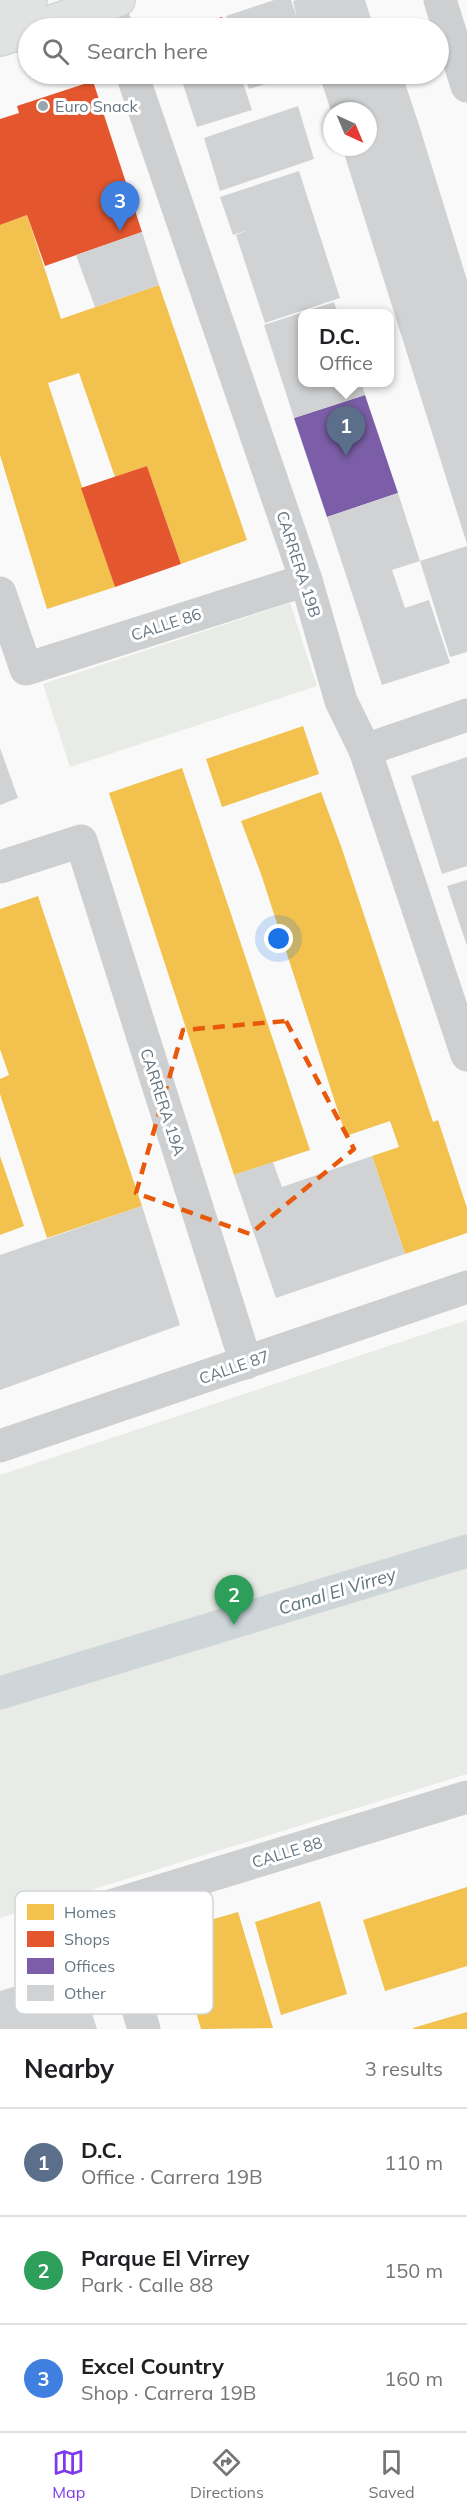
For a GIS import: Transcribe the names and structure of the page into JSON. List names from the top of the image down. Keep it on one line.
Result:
{"streets":{"street":["CARRERA 19B","CALLE 86","CARRERA 19A","CALLE 87","CALLE 88"]},"crossings":[["CARRERA 19B","CALLE 86"],["CARRERA 19A","CALLE 87"]],"water":["Canal El Virrey"],"places":["Euro Snack"],"legend":["Homes","Shops","Offices","Other"],"north":"bottom right","page":{"search":"Search here","pins":["3","1","2"],"popup":["D.C.","Office"],"heading":["Nearby","3 results"],"list":[{"mark":"1","name":"D.C.","note":"Office · Carrera 19B","value":"110 m"},{"mark":"2","name":"Parque El Virrey","note":"Park · Calle 88","value":"150 m"},{"mark":"3","name":"Excel Country","note":"Shop · Carrera 19B","value":"160 m"}],"nav":["Map","Directions","Saved"]}}
